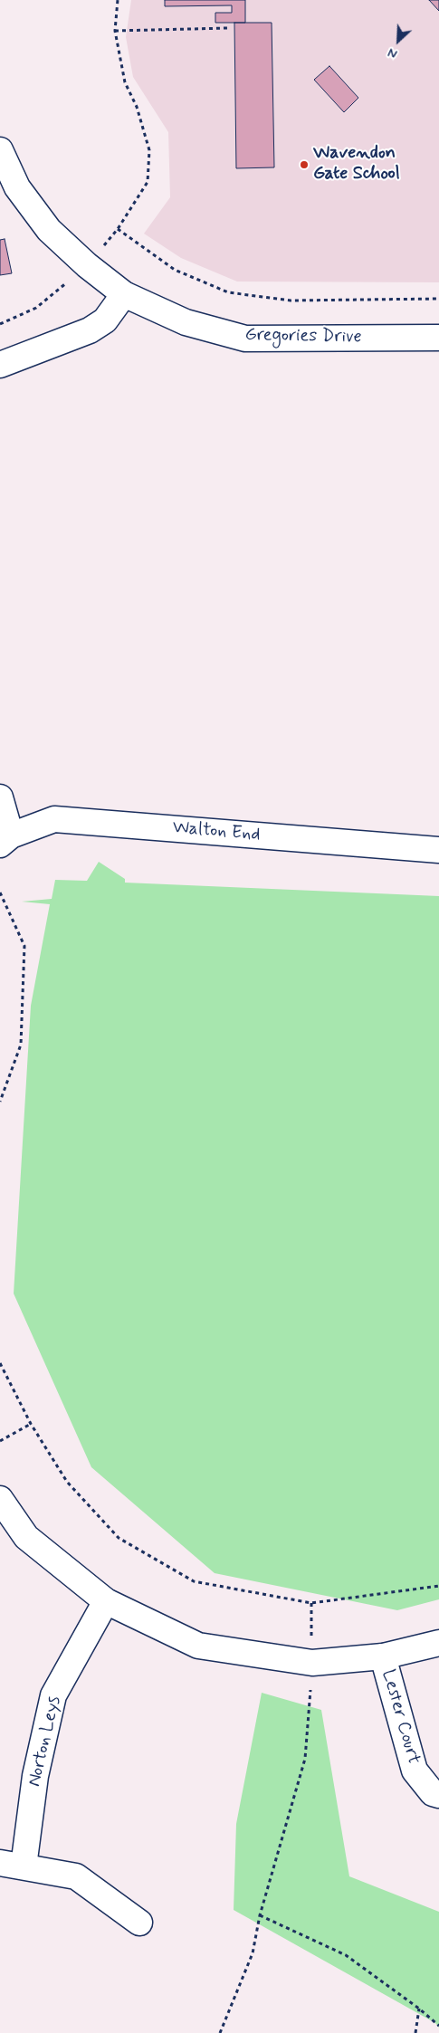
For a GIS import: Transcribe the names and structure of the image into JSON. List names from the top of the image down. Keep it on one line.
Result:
{"streets":{"street":["Gregories Drive","Walton End","Lester Court","Norton Leys"]},"places":["Wavendon Gate School"],"north":"bottom left"}
